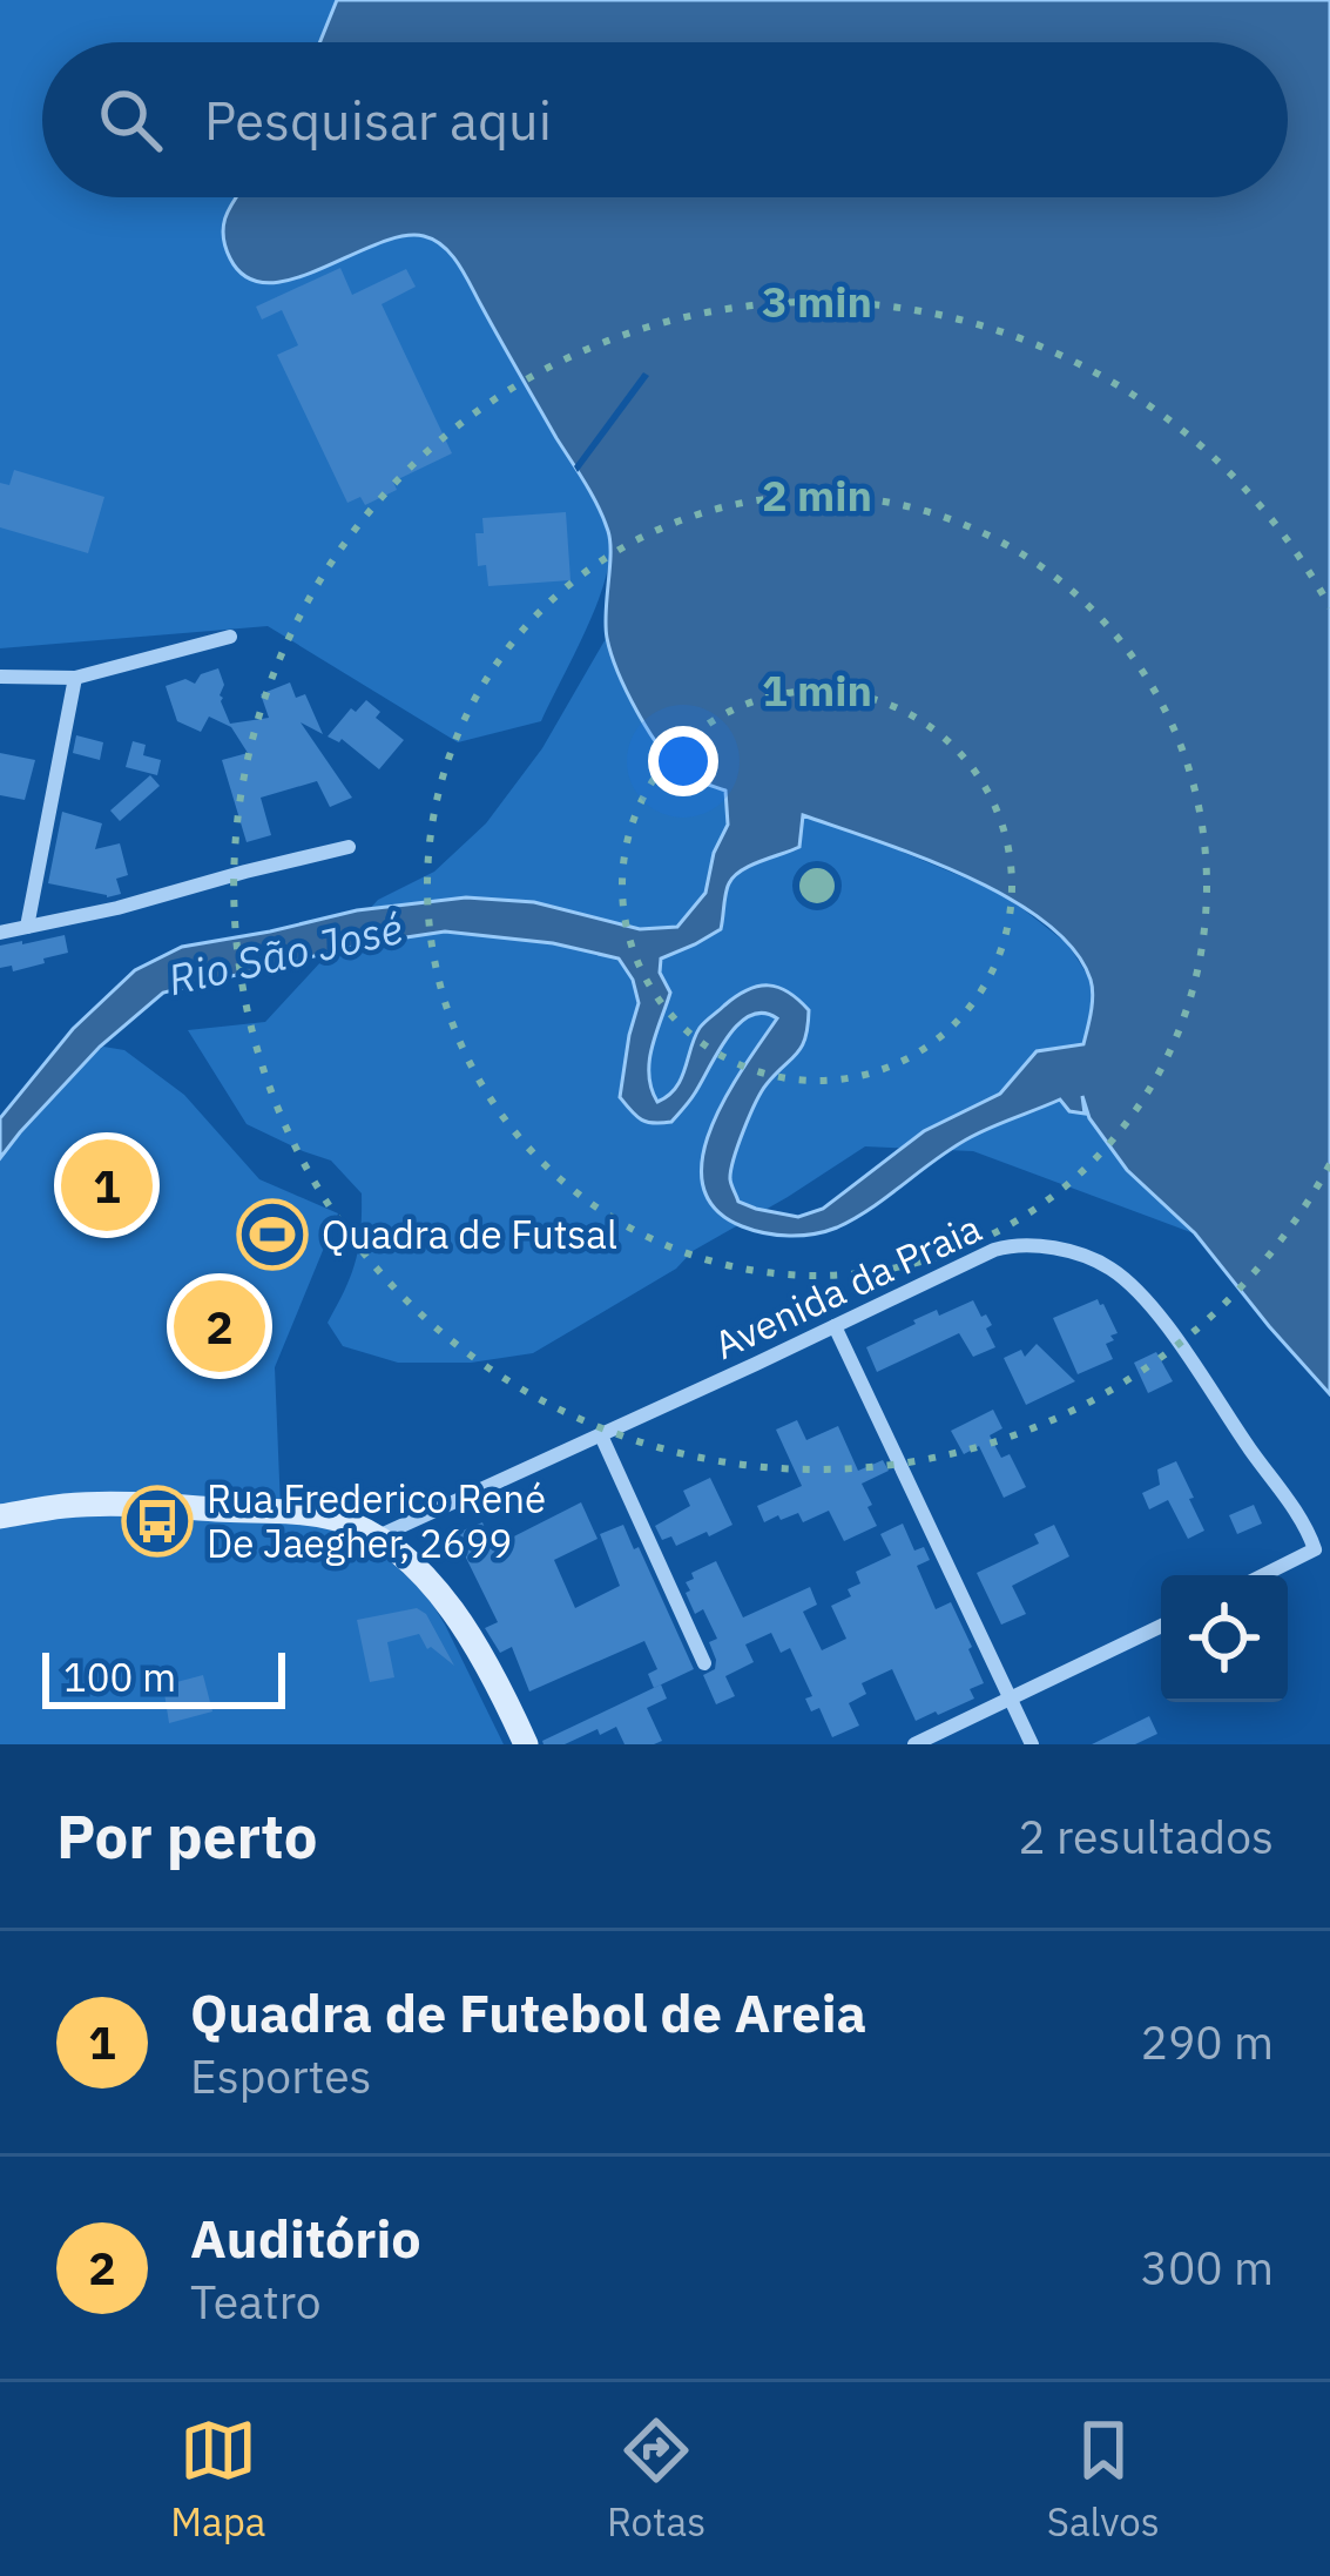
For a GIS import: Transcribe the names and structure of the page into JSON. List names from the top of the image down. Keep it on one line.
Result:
{"streets":{"street":["Avenida da Praia"]},"water":["Rio São José"],"places":{"sports":["Quadra de Futsal"],"bus stop":["Rua Frederico René De Jaegher, 2699"]},"scale_bar":"100 m","page":{"search":"Pesquisar aqui","pins":["1","2"],"scale":"100 m","heading":["Por perto","2 resultados"],"list":[{"mark":"1","name":"Quadra de Futebol de Areia","note":"Esportes","value":"290 m"},{"mark":"2","name":"Auditório","note":"Teatro","value":"300 m"}],"nav":["Mapa","Rotas","Salvos"]},"rings":["3 min","2 min","1 min"]}
